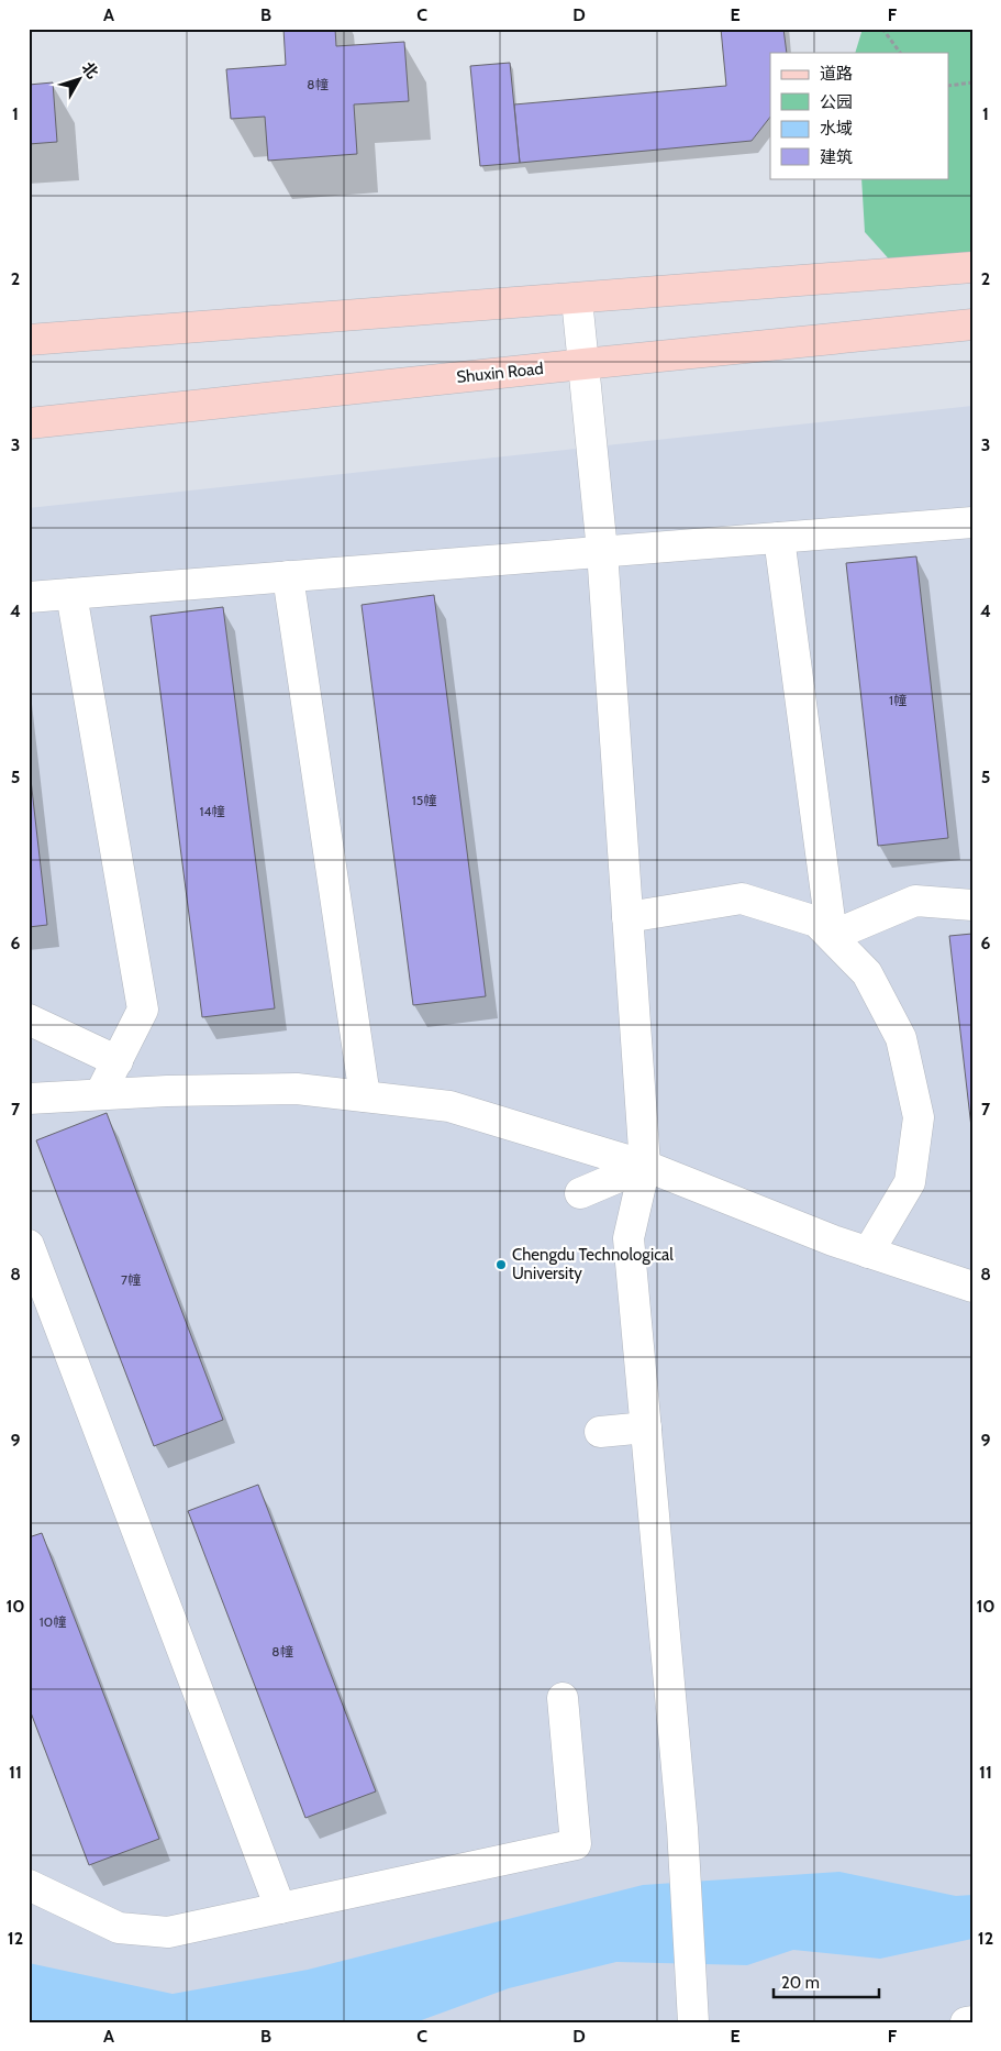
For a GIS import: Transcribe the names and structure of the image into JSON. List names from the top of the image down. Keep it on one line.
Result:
{"streets":{"main road":["Shuxin Road"]},"places":["Chengdu Technological University"],"house_numbers":["8幢","1幢","15幢","14幢","7幢","10幢","8幢"],"legend":["道路","公园","水域","建筑"],"scale_bar":"20 m","north":"top right","grid":{"columns":["A","B","C","D","E","F"],"rows":["1","2","3","4","5","6","7","8","9","10","11","12"]}}
